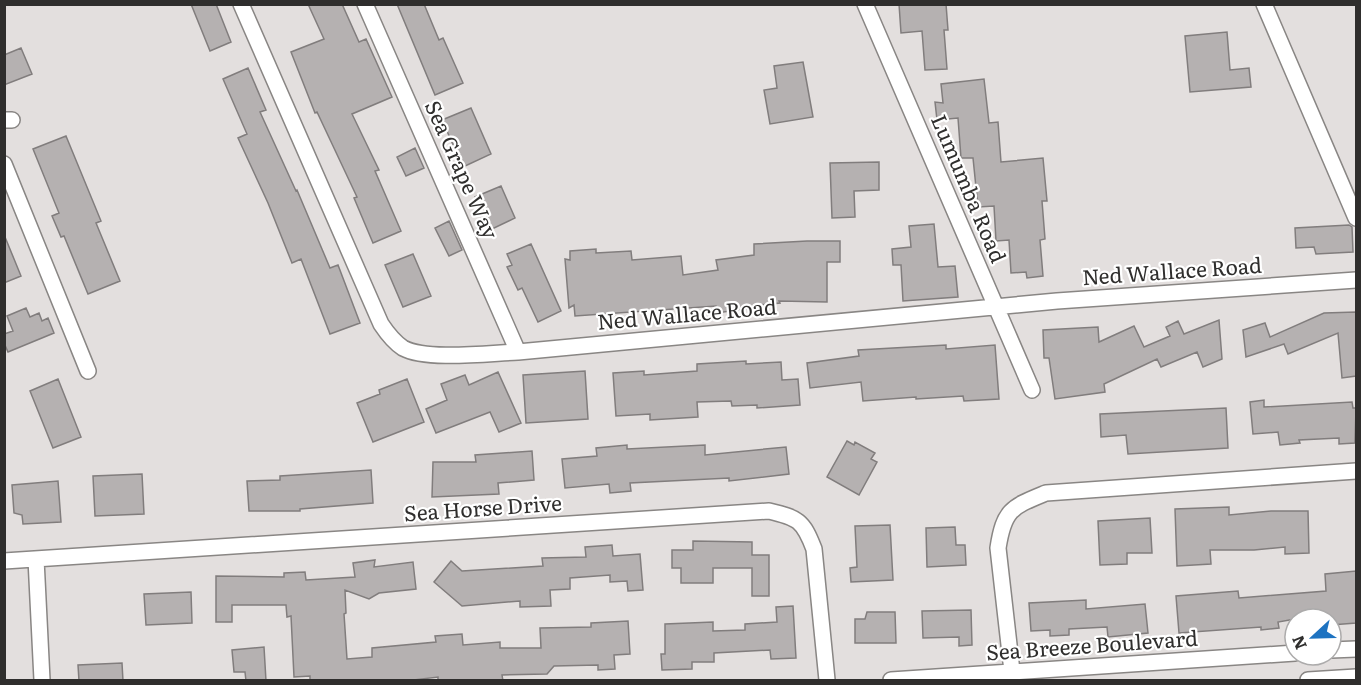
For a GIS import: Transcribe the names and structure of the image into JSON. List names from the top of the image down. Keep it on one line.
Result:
{"streets":{"street":["Sea Grape Way","Lumumba Road","Ned Wallace Road","Sea Horse Drive","Sea Breeze Boulevard"]},"crossings":[["Sea Grape Way","Ned Wallace Road"],["Lumumba Road","Ned Wallace Road"]],"north":"left"}
